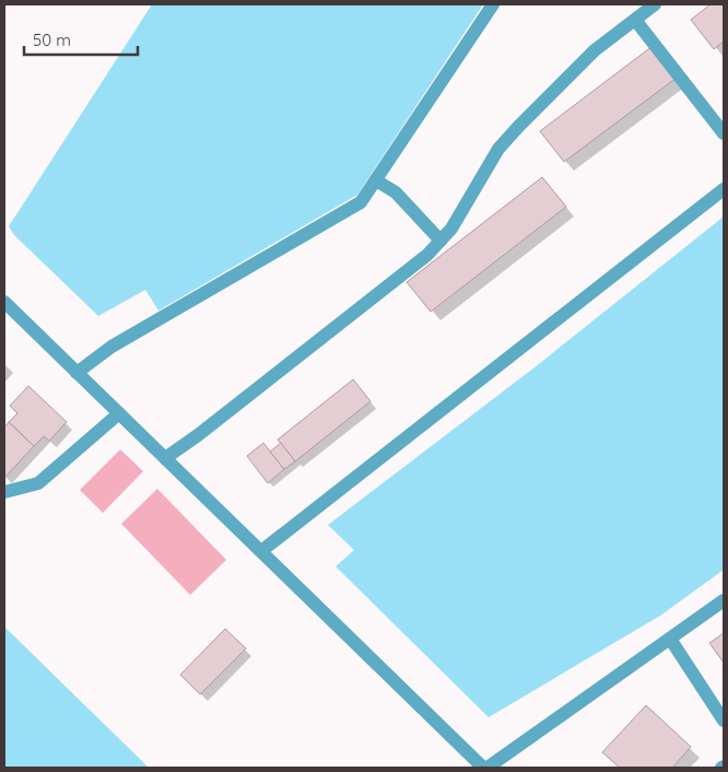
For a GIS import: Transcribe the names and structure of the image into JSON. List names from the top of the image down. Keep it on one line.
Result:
{"scale_bar":"50 m"}
